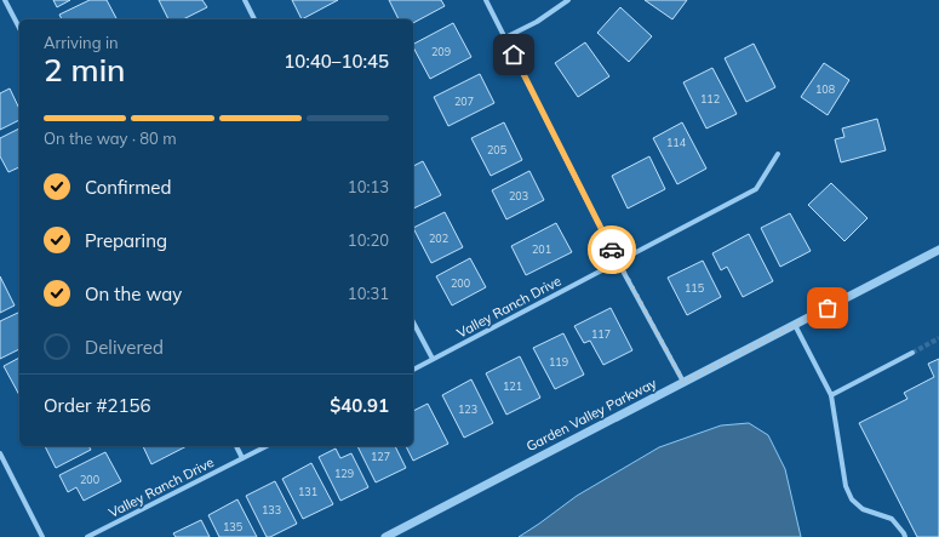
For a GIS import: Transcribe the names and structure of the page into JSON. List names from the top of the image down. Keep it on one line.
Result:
{"streets":{"street":["Valley Ranch Drive","Garden Valley Parkway"]},"house_numbers":["209","108","112","207","114","205","203","202","201","200","115","117","119","121","123","127","129","200","131","133","135"],"page":{"heading":["2 min","Arriving in","10:40–10:45"],"panel":["Order #2156","$40.91"],"bar":"On the way · 80 m","list":[["Confirmed","10:13"],["Preparing","10:20"],["On the way","10:31"],"Delivered"]}}
